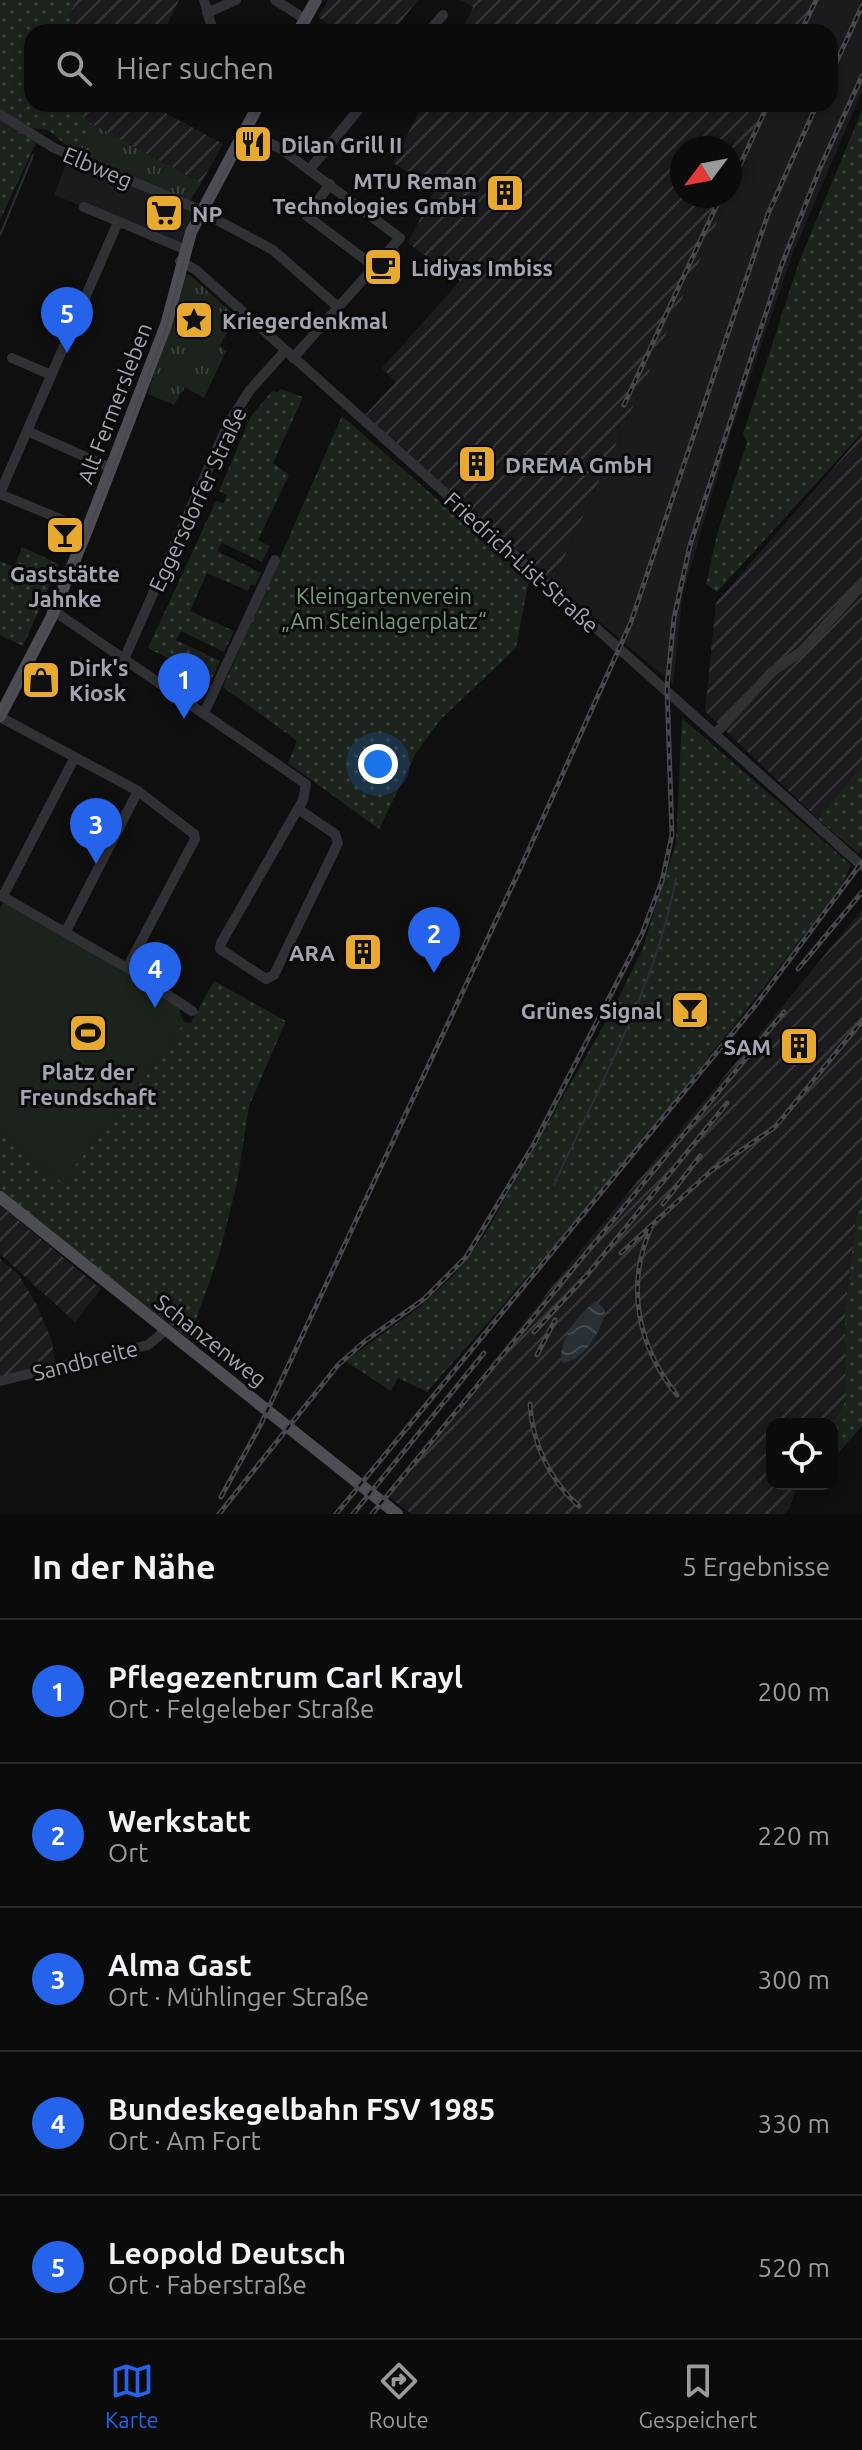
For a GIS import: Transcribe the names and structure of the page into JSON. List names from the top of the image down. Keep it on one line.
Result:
{"streets":{"main road":["Alt Fermersleben","Schanzenweg"],"street":["Elbweg","Eggersdorfer Straße","Friedrich-List-Straße","Sandbreite"]},"crossings":[["Elbweg","Alt Fermersleben"],["Elbweg","Eggersdorfer Straße"],["Alt Fermersleben","Friedrich-List-Straße"],["Eggersdorfer Straße","Friedrich-List-Straße"],["Schanzenweg","Sandbreite"]],"parks":["Kleingartenverein „Am Steinlagerplatz“"],"places":{"restaurant":["Dilan Grill II"],"building":["MTU Reman Technologies GmbH","DREMA GmbH","ARA","SAM"],"supermarket":["NP"],"cafe":["Lidiyas Imbiss"],"place":["Kriegerdenkmal"],"bar":["Gaststätte Jahnke","Grünes Signal"],"shop":["Dirk's Kiosk"],"sports":["Platz der Freundschaft"]},"north":"bottom left","page":{"search":"Hier suchen","pins":["5","1","3","2","4"],"heading":["In der Nähe","5 Ergebnisse"],"list":[{"mark":"1","name":"Pflegezentrum Carl Krayl","note":"Ort · Felgeleber Straße","value":"200 m"},{"mark":"2","name":"Werkstatt","note":"Ort","value":"220 m"},{"mark":"3","name":"Alma Gast","note":"Ort · Mühlinger Straße","value":"300 m"},{"mark":"4","name":"Bundeskegelbahn FSV 1985","note":"Ort · Am Fort","value":"330 m"},{"mark":"5","name":"Leopold Deutsch","note":"Ort · Faberstraße","value":"520 m"}],"nav":["Karte","Route","Gespeichert"]}}
